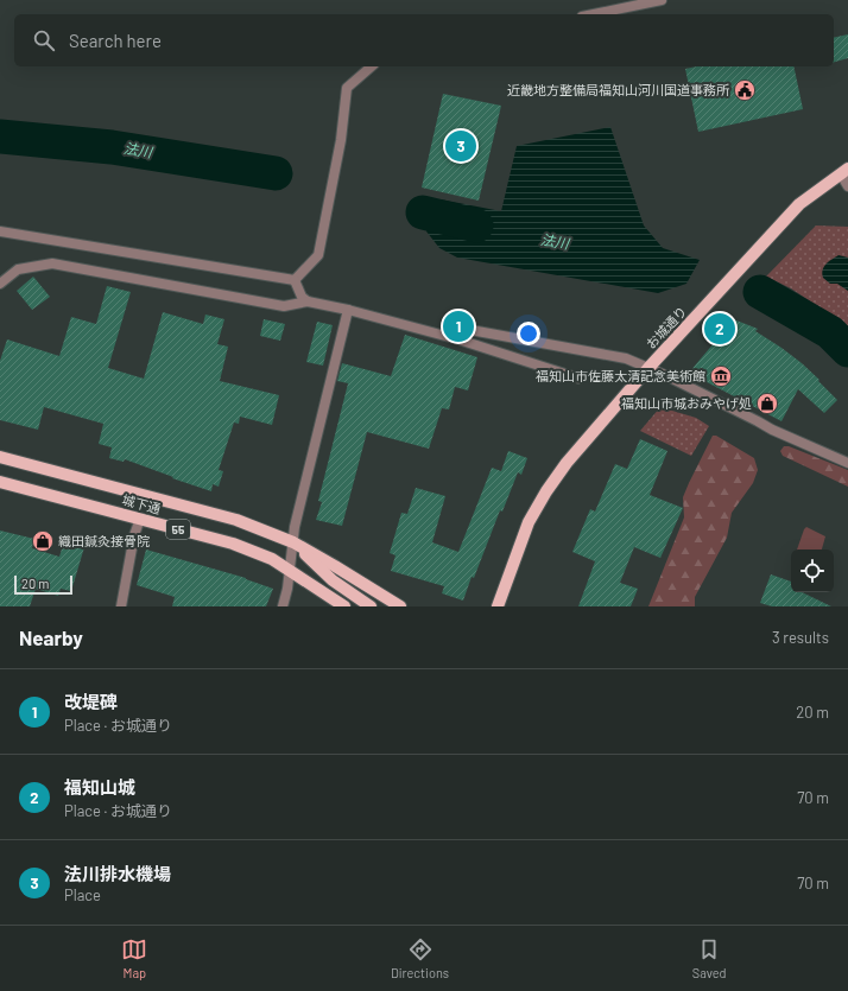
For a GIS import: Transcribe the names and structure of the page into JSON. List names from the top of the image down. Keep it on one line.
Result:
{"streets":{"main road":["お城通り","城下通","55"]},"water":["法川"],"places":{"public building":["近畿地方整備局福知山河川国道事務所"],"museum":["福知山市佐藤太清記念美術館"],"shop":["福知山市城おみやげ処","織田鍼灸接骨院"]},"scale_bar":"20 m","page":{"search":"Search here","pins":["3","1","2"],"scale":"20 m","heading":["Nearby","3 results"],"list":[{"mark":"1","name":"改堤碑","note":"Place · お城通り","value":"20 m"},{"mark":"2","name":"福知山城","note":"Place · お城通り","value":"70 m"},{"mark":"3","name":"法川排水機場","note":"Place","value":"70 m"}],"nav":["Map","Directions","Saved"]}}
